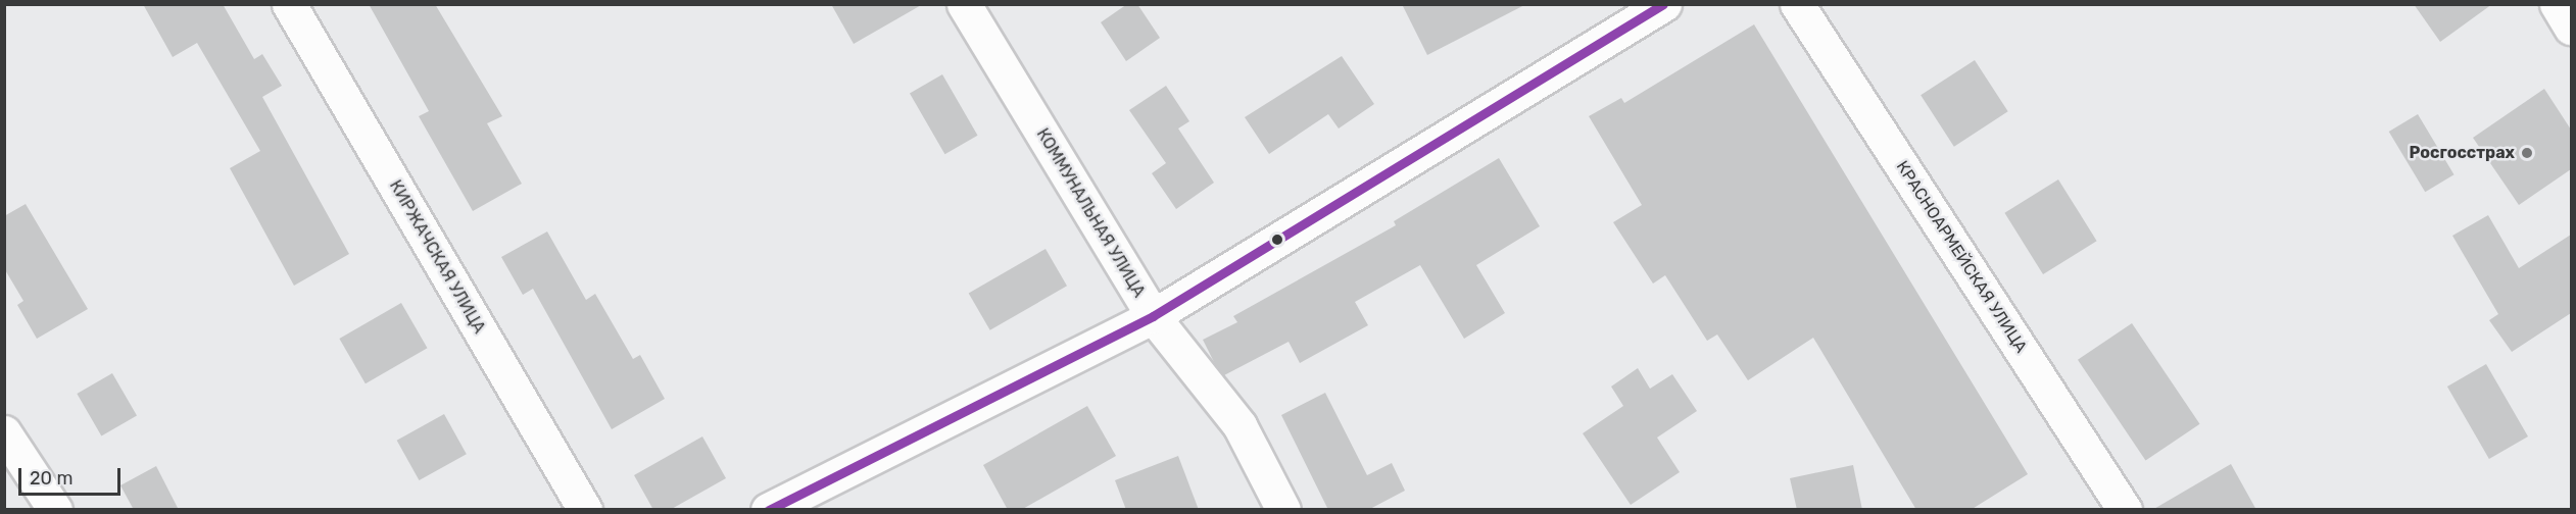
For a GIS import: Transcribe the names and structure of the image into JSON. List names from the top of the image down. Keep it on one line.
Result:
{"streets":{"street":["КОММУНАЛЬНАЯ УЛИЦА","КИРЖАЧСКАЯ УЛИЦА","КРАСНОАРМЕЙСКАЯ УЛИЦА"]},"places":["Росгосстрах"],"scale_bar":"20 m"}
